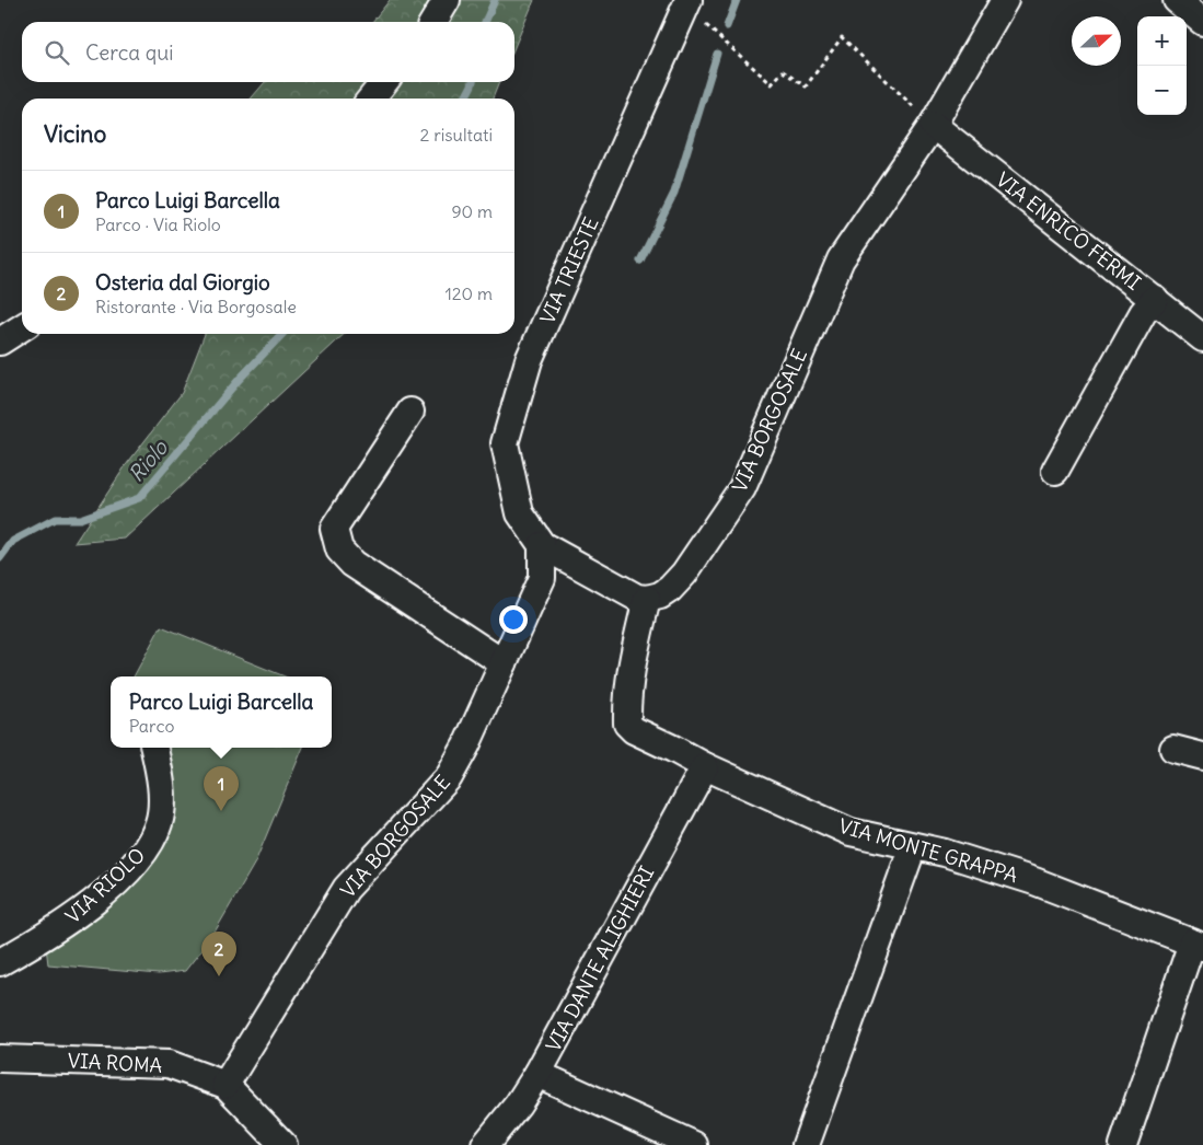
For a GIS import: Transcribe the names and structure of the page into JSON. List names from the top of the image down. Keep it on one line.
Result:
{"streets":{"street":["VIA ENRICO FERMI","VIA TRIESTE","VIA BORGOSALE","VIA MONTE GRAPPA","VIA RIOLO","VIA DANTE ALIGHIERI","VIA ROMA"]},"crossings":[["VIA ENRICO FERMI","VIA BORGOSALE"],["VIA TRIESTE","VIA BORGOSALE"],["VIA BORGOSALE","VIA MONTE GRAPPA"],["VIA BORGOSALE","VIA ROMA"],["VIA MONTE GRAPPA","VIA DANTE ALIGHIERI"]],"water":["Riolo"],"north":"right","page":{"map_buttons":["+","−"],"search":"Cerca qui","heading":["Vicino","2 risultati"],"list":[{"mark":"1","name":"Parco Luigi Barcella","note":"Parco · Via Riolo","value":"90 m"},{"mark":"2","name":"Osteria dal Giorgio","note":"Ristorante · Via Borgosale","value":"120 m"}],"popup":["Parco Luigi Barcella","Parco"],"pins":["1","2"]}}
